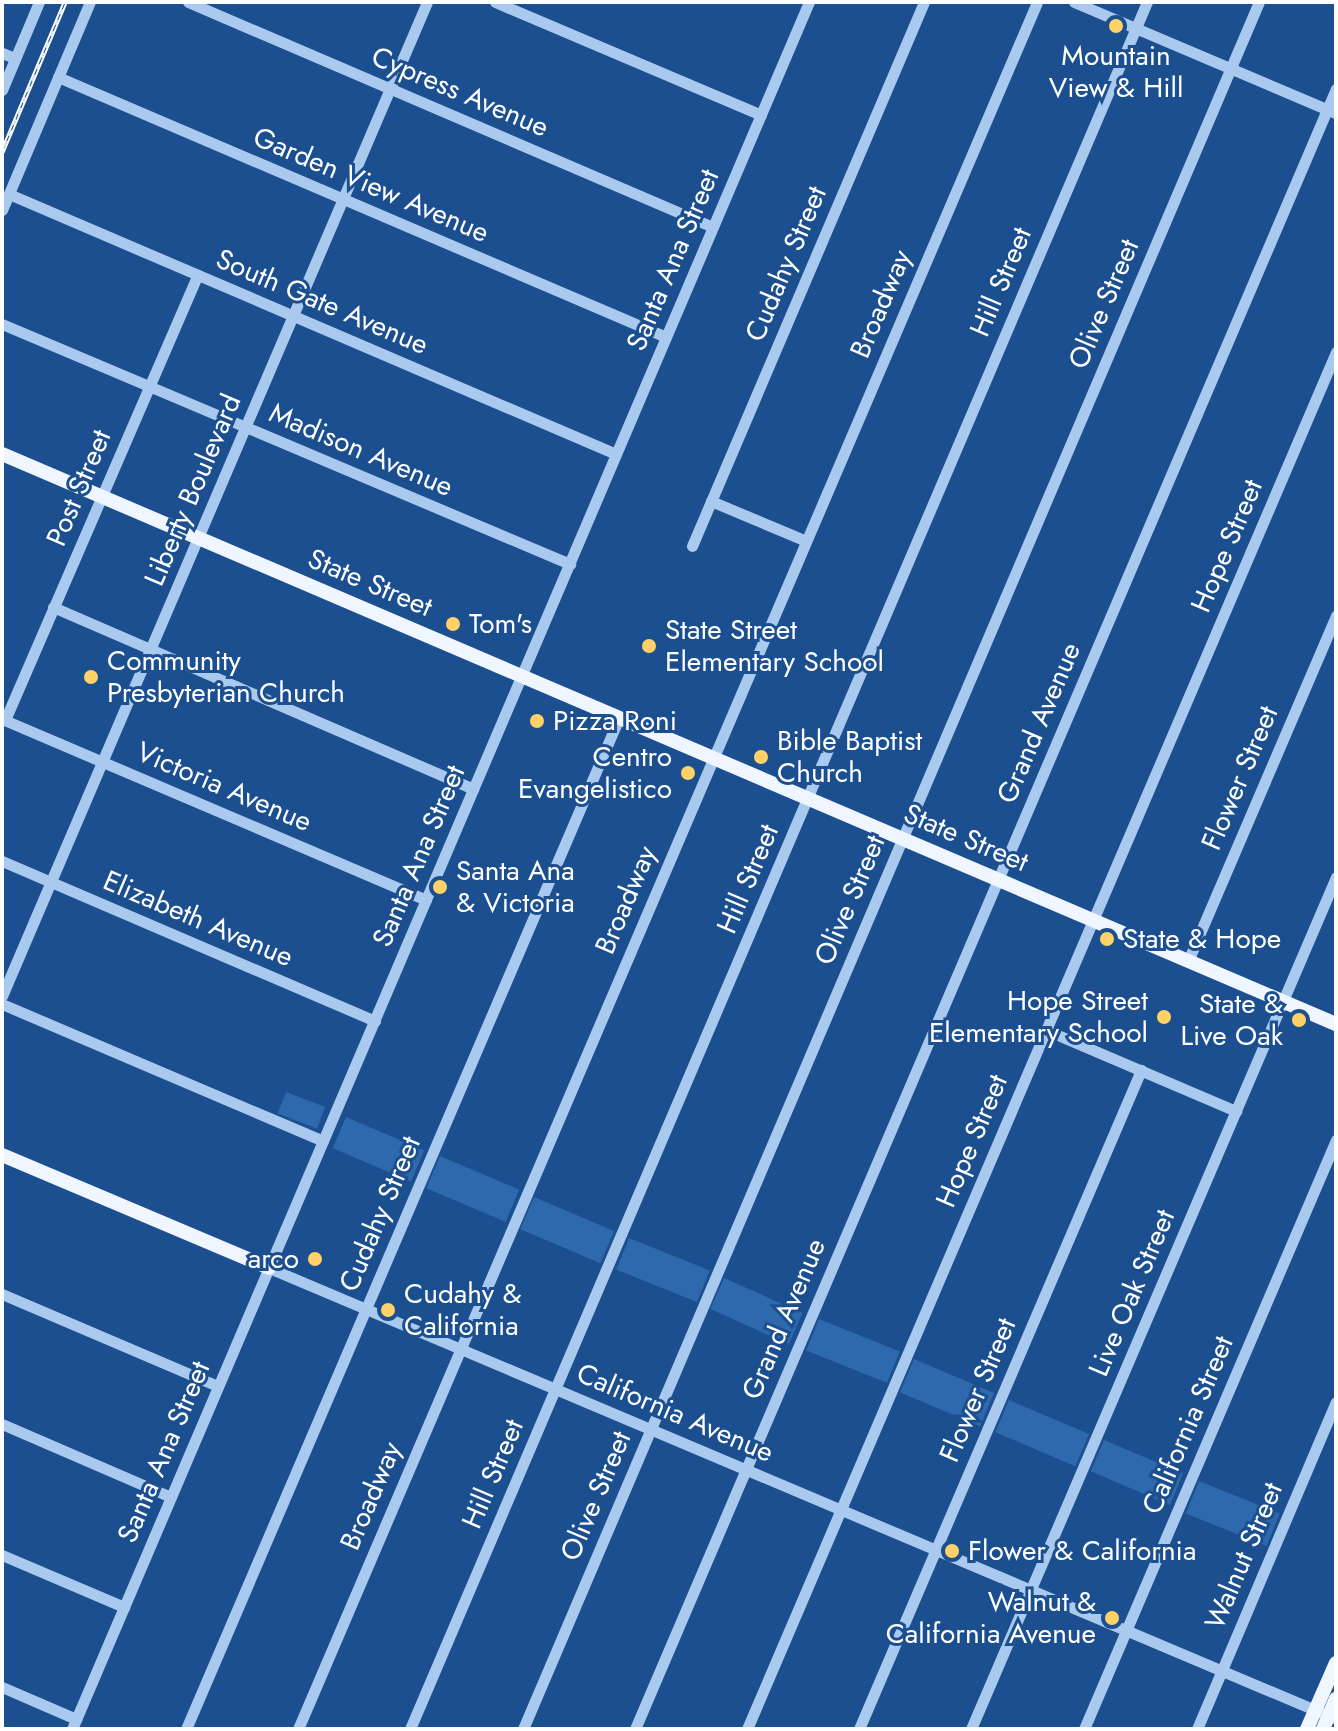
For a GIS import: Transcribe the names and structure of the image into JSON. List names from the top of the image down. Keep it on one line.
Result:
{"streets":{"main road":["State Street","California Avenue"],"street":["Cypress Avenue","Garden View Avenue","Santa Ana Street","Cudahy Street","Hill Street","South Gate Avenue","Broadway","Olive Street","Madison Avenue","Post Street","Liberty Boulevard","Hope Street","Grand Avenue","Flower Street","Victoria Avenue","Elizabeth Avenue","Live Oak Street","California Street","Walnut Street"]},"crossings":[["Cypress Avenue","Santa Ana Street"],["Cypress Avenue","Liberty Boulevard"],["Garden View Avenue","Santa Ana Street"],["Garden View Avenue","Liberty Boulevard"],["Santa Ana Street","South Gate Avenue"],["Santa Ana Street","Madison Avenue"],["Santa Ana Street","State Street"],["Santa Ana Street","Victoria Avenue"],["Santa Ana Street","Elizabeth Avenue"],["Santa Ana Street","California Avenue"],["Cudahy Street","State Street"],["Cudahy Street","California Avenue"],["Hill Street","State Street"],["Hill Street","California Avenue"],["South Gate Avenue","Post Street"],["South Gate Avenue","Liberty Boulevard"],["Broadway","State Street"],["Broadway","California Avenue"],["Olive Street","State Street"],["Olive Street","California Avenue"],["Madison Avenue","Post Street"],["Madison Avenue","Liberty Boulevard"],["Post Street","State Street"],["Post Street","Victoria Avenue"],["Liberty Boulevard","State Street"],["Liberty Boulevard","Victoria Avenue"],["Liberty Boulevard","Elizabeth Avenue"],["Hope Street","State Street"],["Hope Street","California Avenue"],["State Street","Grand Avenue"],["State Street","Flower Street"],["State Street","Live Oak Street"],["Grand Avenue","California Avenue"],["Flower Street","California Avenue"],["Live Oak Street","California Avenue"],["California Avenue","California Street"],["California Avenue","Walnut Street"]],"places":["Mountain View & Hill","Tom's","State Street Elementary School","Community Presbyterian Church","Pizza Roni","Bible Baptist Church","Centro Evangelistico","Santa Ana & Victoria","State & Hope","Hope Street Elementary School","State & Live Oak","arco","Cudahy & California","Flower & California","Walnut & California Avenue"]}
